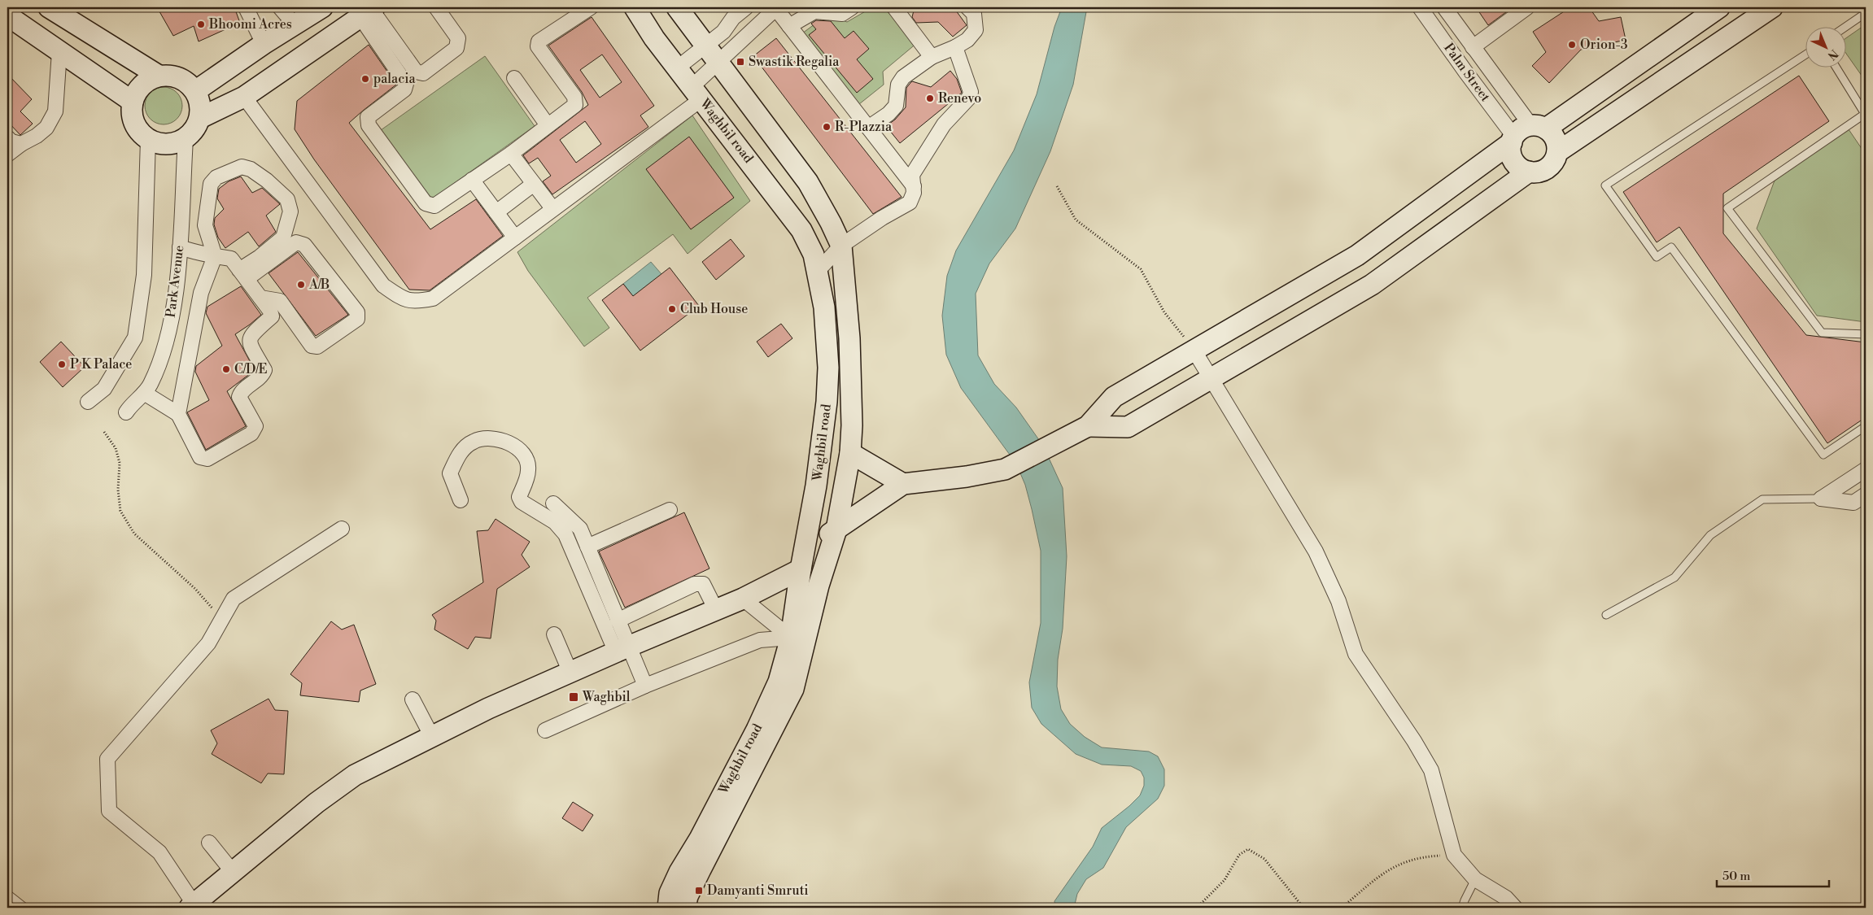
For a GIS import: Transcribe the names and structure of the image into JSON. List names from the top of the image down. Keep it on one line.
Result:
{"streets":{"main road":["Waghbil road"],"street":["Palm Street","Park Avenue"]},"places":{"other":["Bhoomi Acres","Orion-3","palacia","Renevo","R-Plazzia","A/B","Club House","P K Palace","C/D/E"],"transit":["Swastik Regalia","Waghbil","Damyanti Smruti"]},"scale_bar":"50 m","north":"bottom right"}
